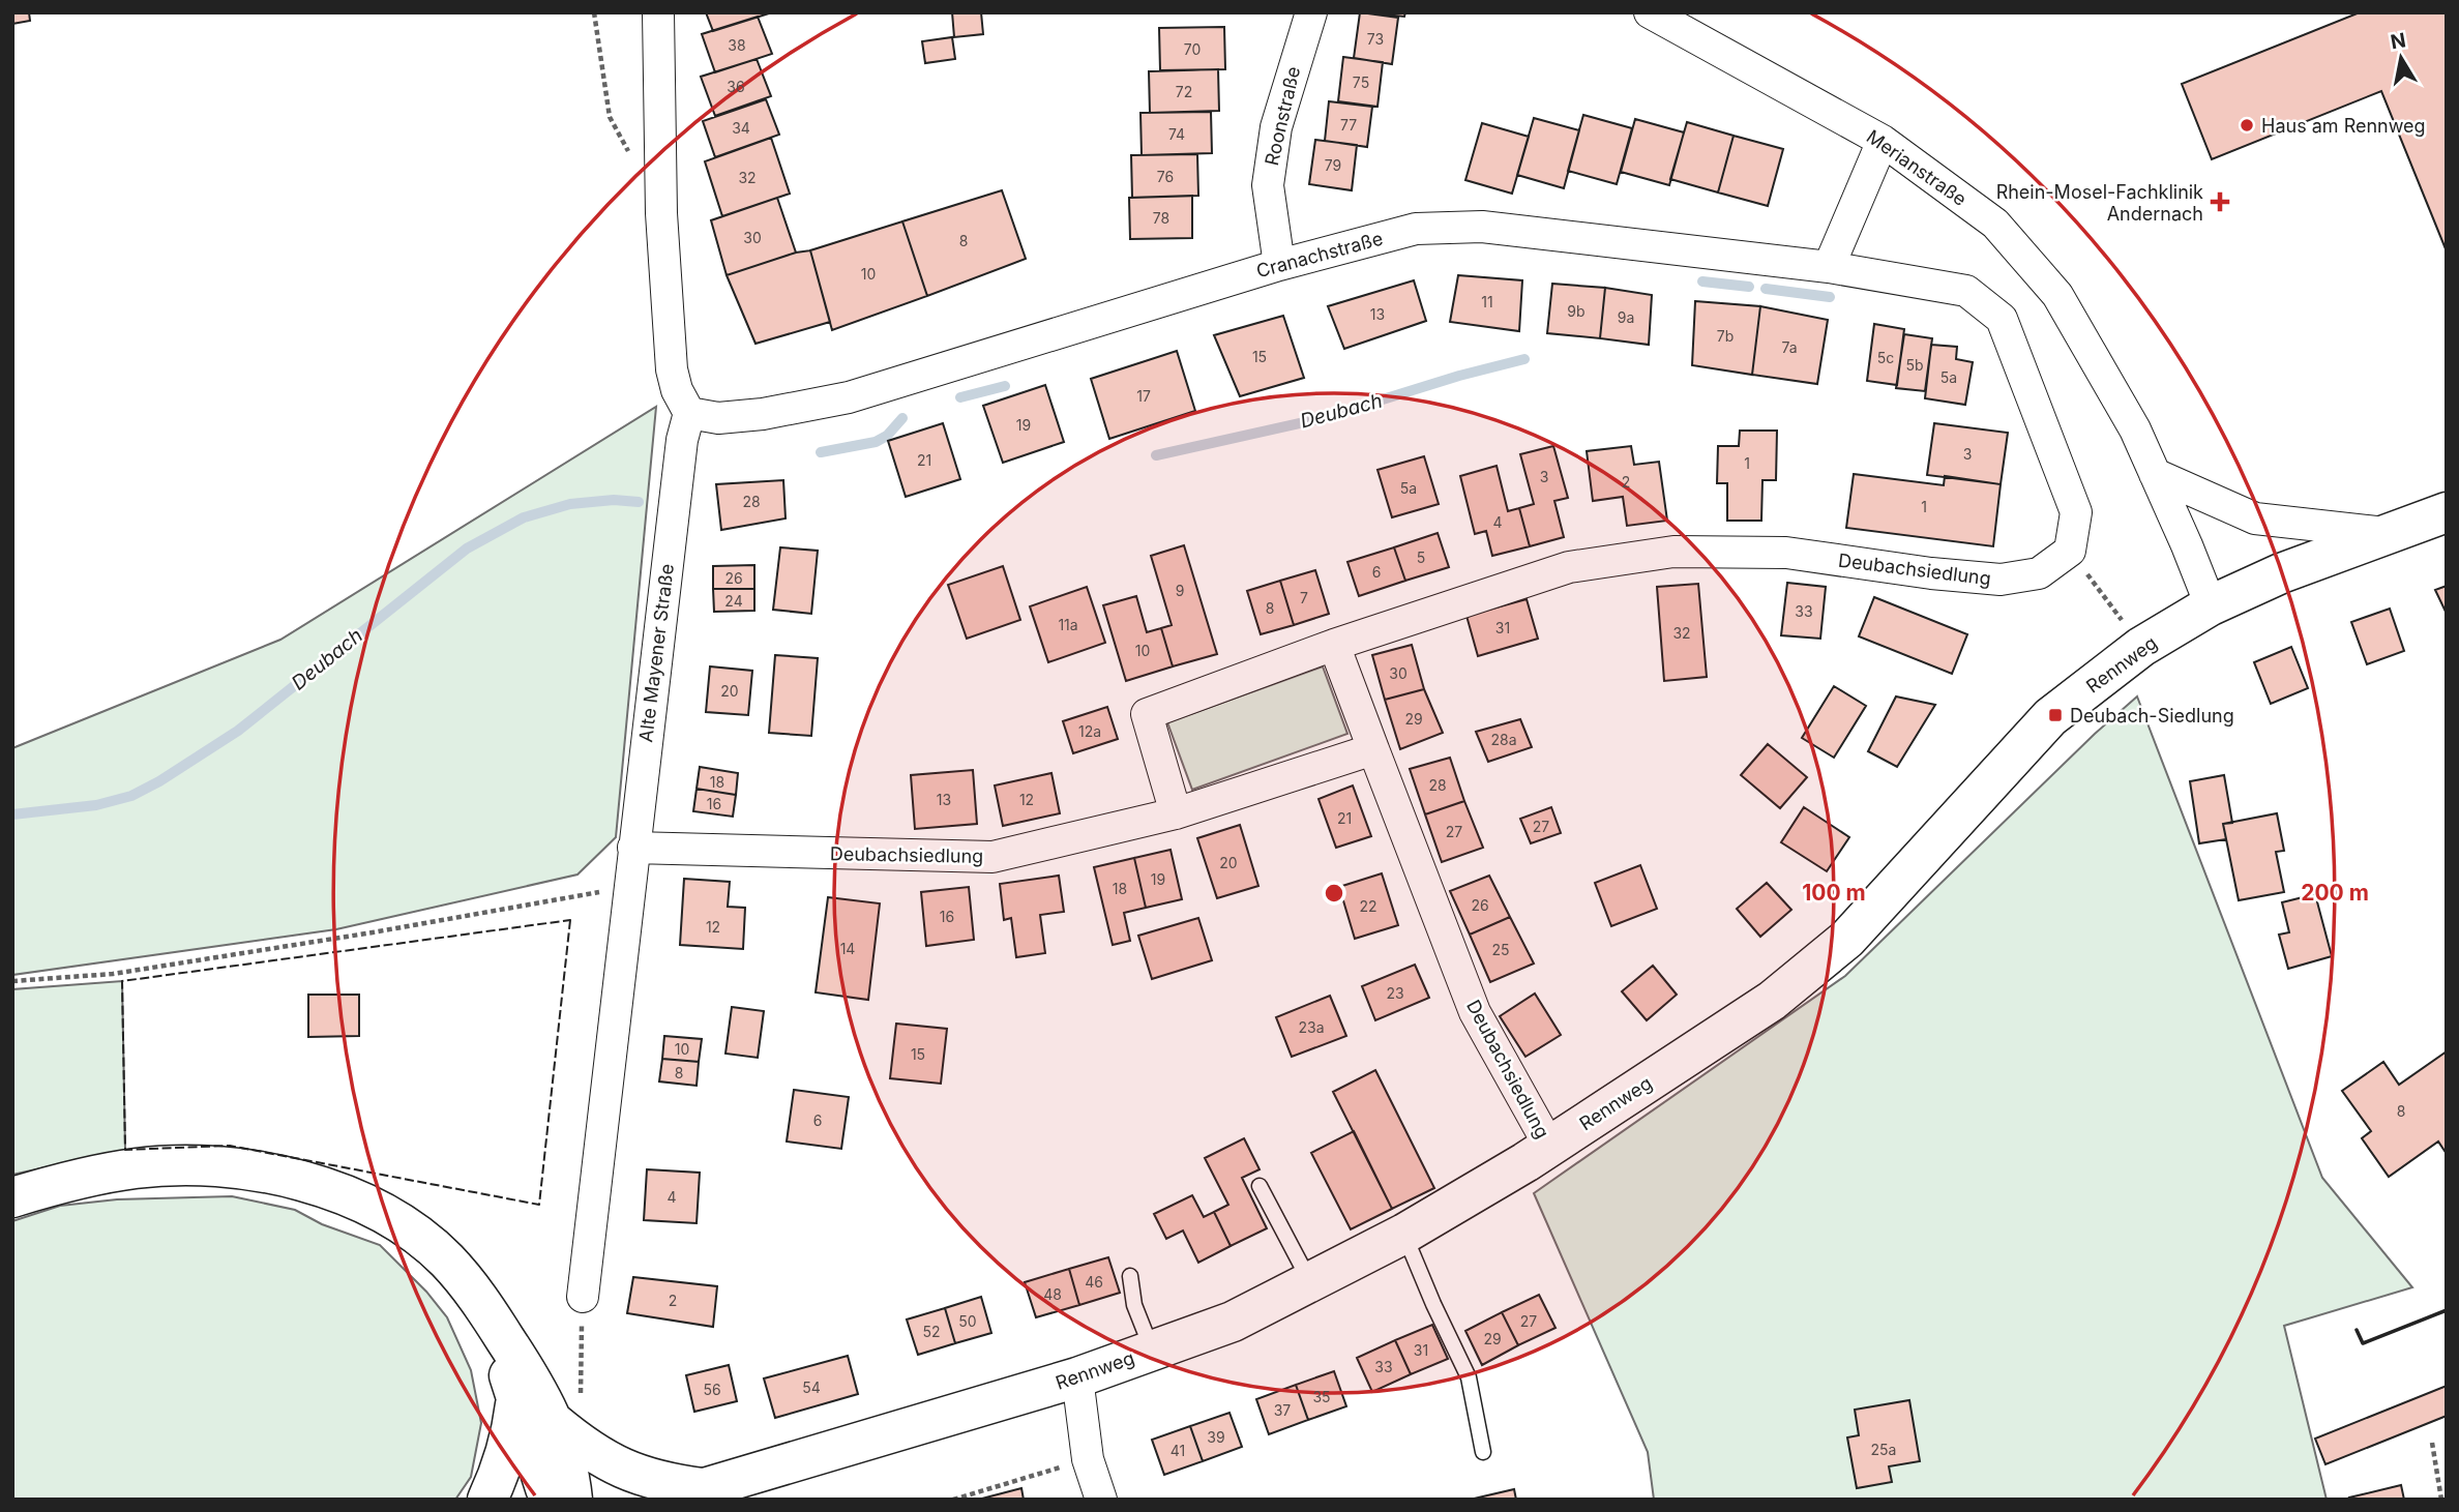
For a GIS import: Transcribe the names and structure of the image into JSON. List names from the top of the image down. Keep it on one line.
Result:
{"streets":{"main road":["Rennweg"],"street":["Roonstraße","Merianstraße","Cranachstraße","Deubachsiedlung","Alte Mayener Straße"]},"crossings":[["Roonstraße","Cranachstraße"],["Merianstraße","Rennweg"],["Cranachstraße","Alte Mayener Straße"],["Deubachsiedlung","Alte Mayener Straße"],["Deubachsiedlung","Rennweg"]],"water":["Deubach"],"places":{"other":["Haus am Rennweg"],"health":["Rhein-Mosel-Fachklinik Andernach"],"transit":["Deubach-Siedlung"]},"house_numbers":["73","38","70","75","36","72","77","34","74","79","76","32","78","30","8","10","11","9b","13","9a","7b","7a","15","5c","5b","5a","17","19","3","21","1","3","2","5a","28","1","4","5","6","26","9","7","24","8","33","11a","31","32","10","30","20","29","12a","28a","18","28","13","12","16","21","27","27","20","19","18","26","22","16","12","14","25","23","23a","10","15","8","8","6","4","46","48","2","50","27","52","29","31","33","54","56","35","37","39","25a","41"],"north":"top","rings":["100 m","200 m"]}
